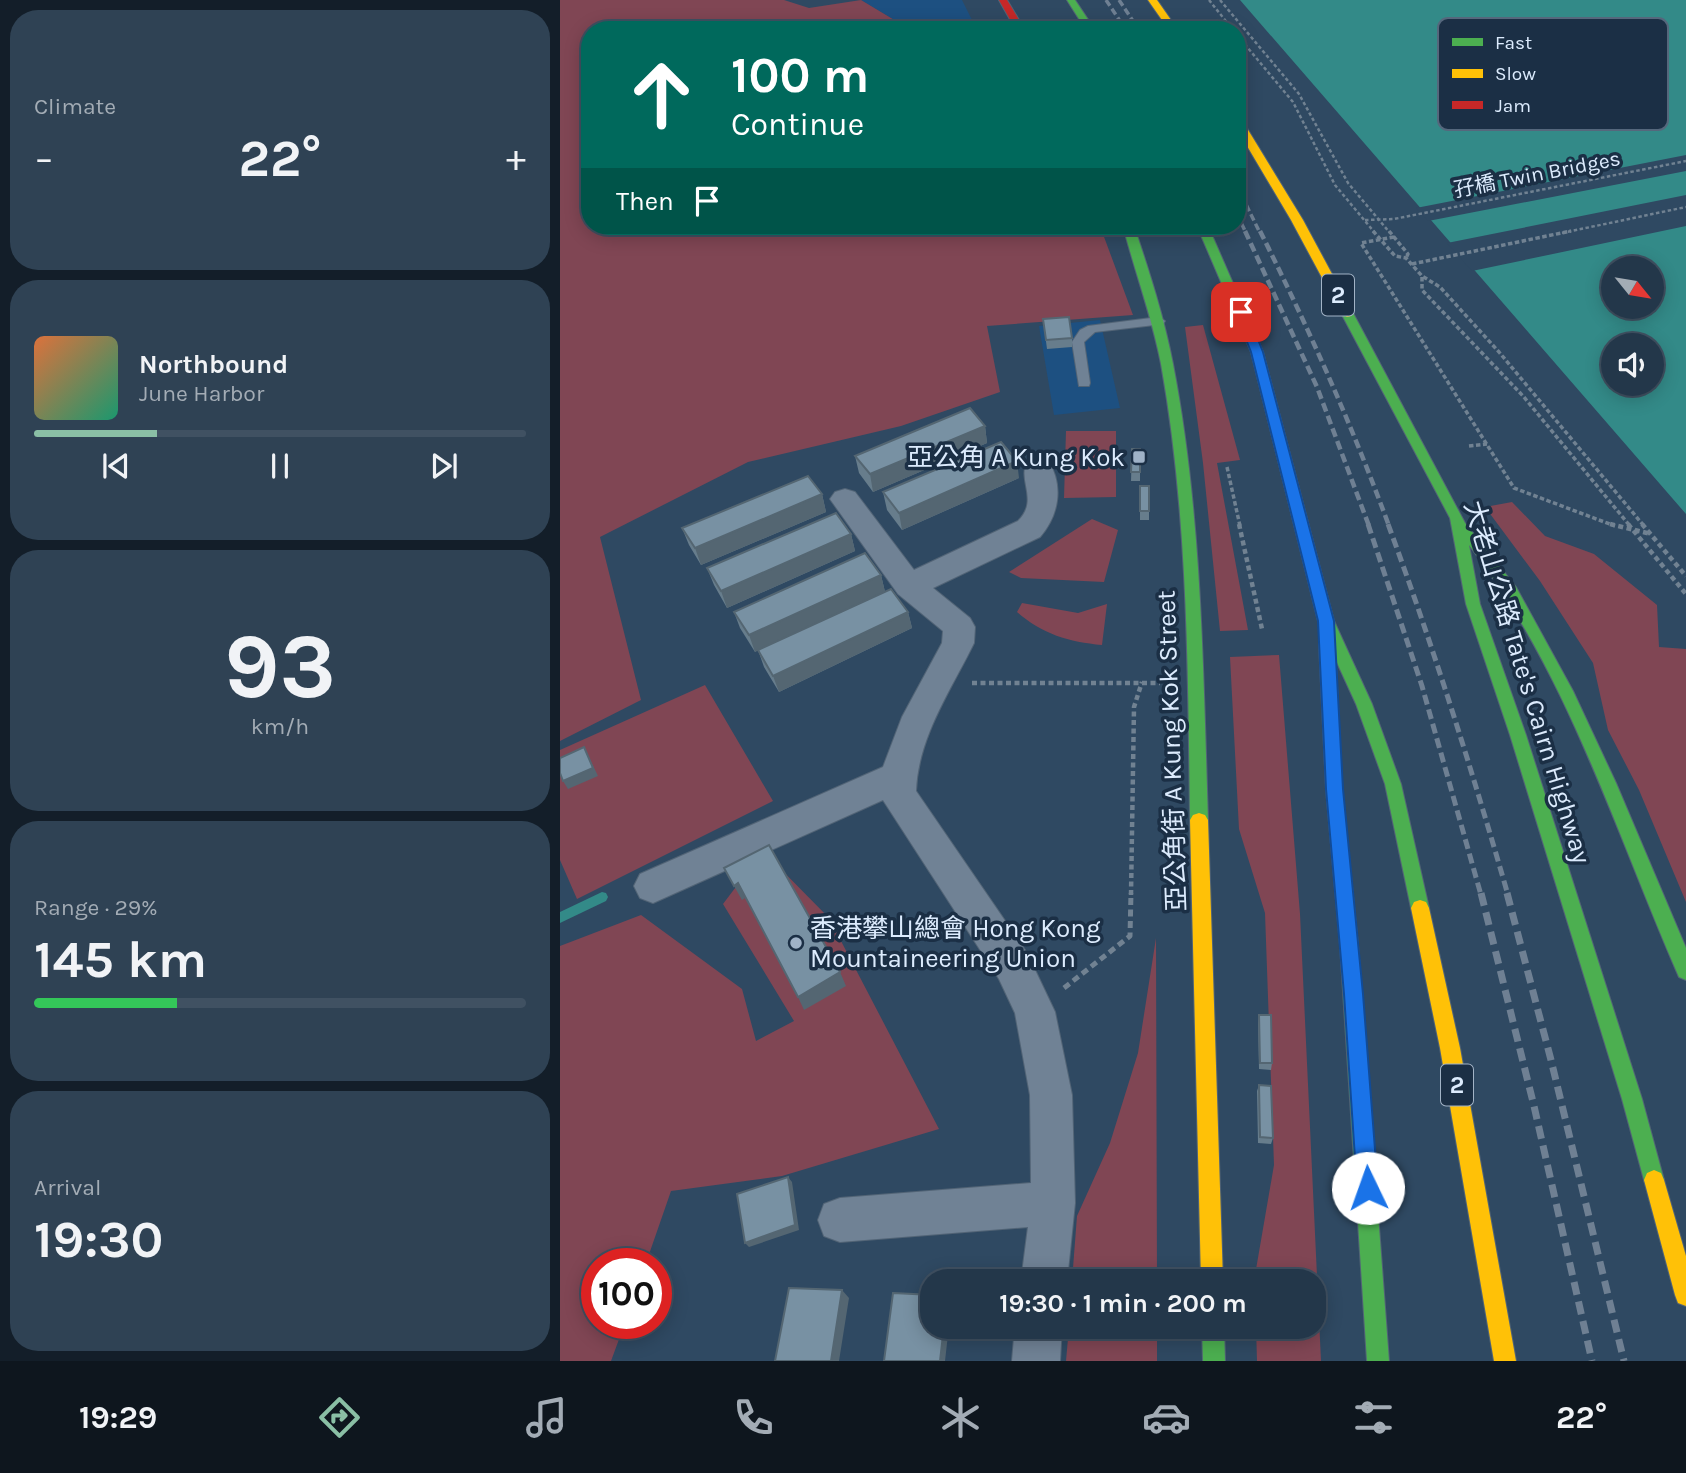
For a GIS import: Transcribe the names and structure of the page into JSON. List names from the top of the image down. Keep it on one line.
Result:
{"streets":{"main road":["2","大老山公路 Tate's Cairn Highway","亞公角街 A Kung Kok Street"],"path":["孖橋 Twin Bridges"]},"places":{"transit":["亞公角 A Kung Kok"],"other":["香港攀山總會 Hong Kong Mountaineering Union"]},"legend":["Fast","Slow","Jam"],"north":"bottom right","page":{"tile":["Climate",["93","km/h"],["Range · 29%","145 km"],["Arrival","19:30"]],"turn":["100 m","Continue"],"heat":["−","22°","+"],"then":"Then","song":["Northbound","June Harbor"],"limit":"100","trip":"19:30 · 1 min · 200 m","tabs":["19:29","22°"]}}
